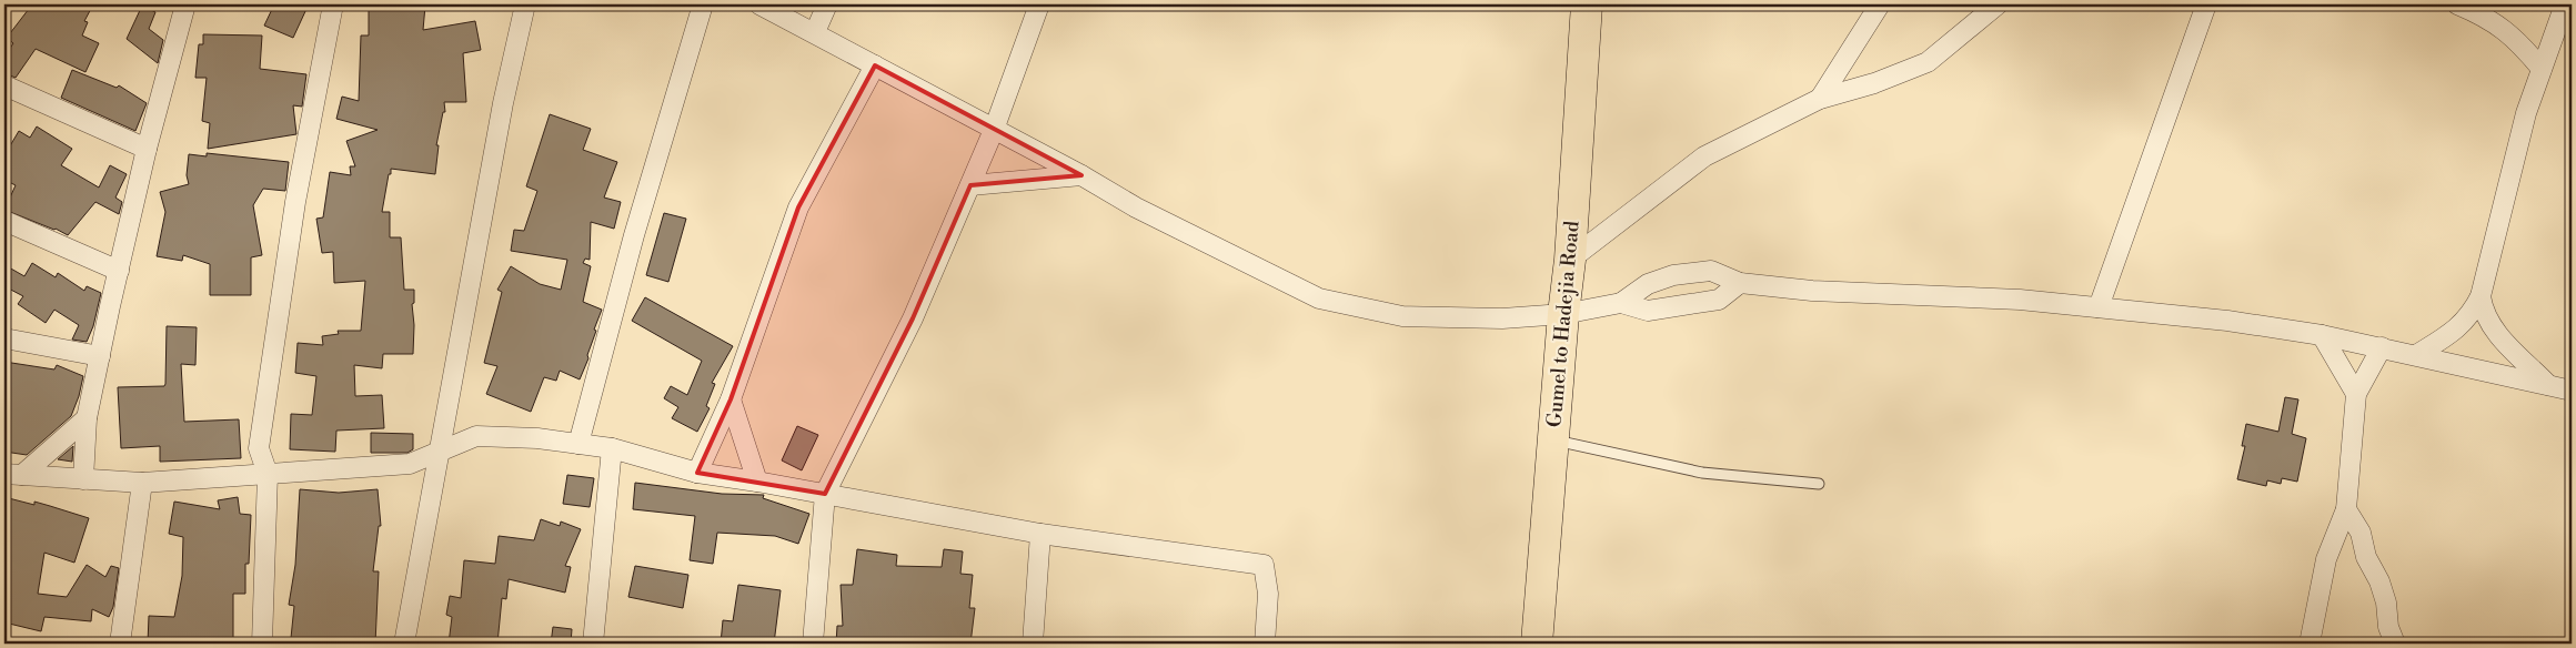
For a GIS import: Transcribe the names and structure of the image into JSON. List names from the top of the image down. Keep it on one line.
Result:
{"streets":{"main road":["Gumel to Hadejia Road"]}}
